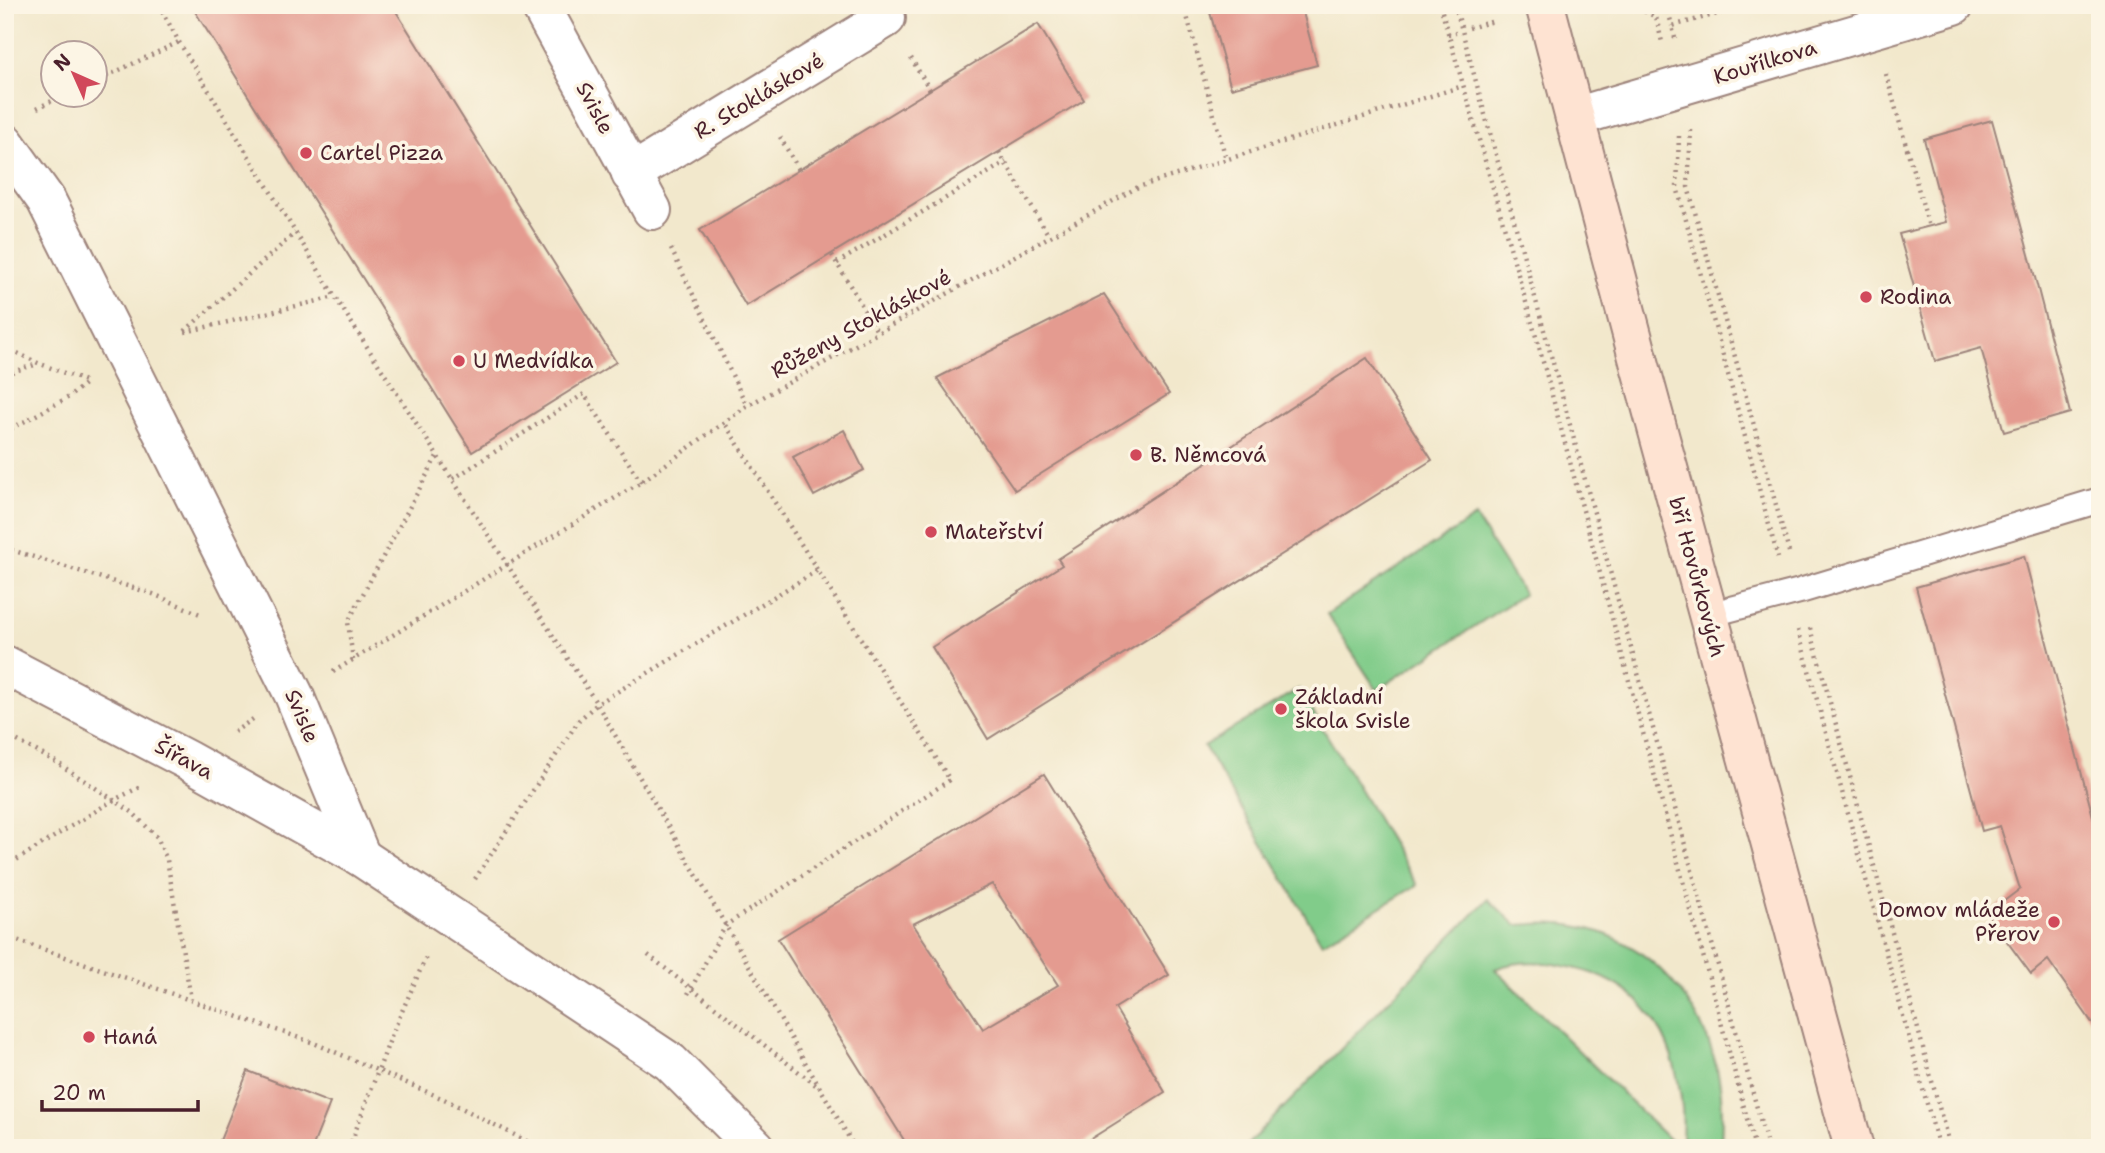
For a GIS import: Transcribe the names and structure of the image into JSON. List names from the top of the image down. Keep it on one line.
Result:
{"streets":{"main road":["bří Hovůrkových"],"street":["Kouřílkova","R. Stokláskové","Svisle","Šířava"],"path":["Růženy Stokláskové"]},"crossings":[["Kouřílkova","bří Hovůrkových"],["R. Stokláskové","Svisle"],["Svisle","Šířava"]],"places":["Cartel Pizza","Rodina","U Medvídka","B. Němcová","Mateřství","Základní škola Svisle","Domov mládeže Přerov","Haná"],"scale_bar":"20 m","north":"top left"}
